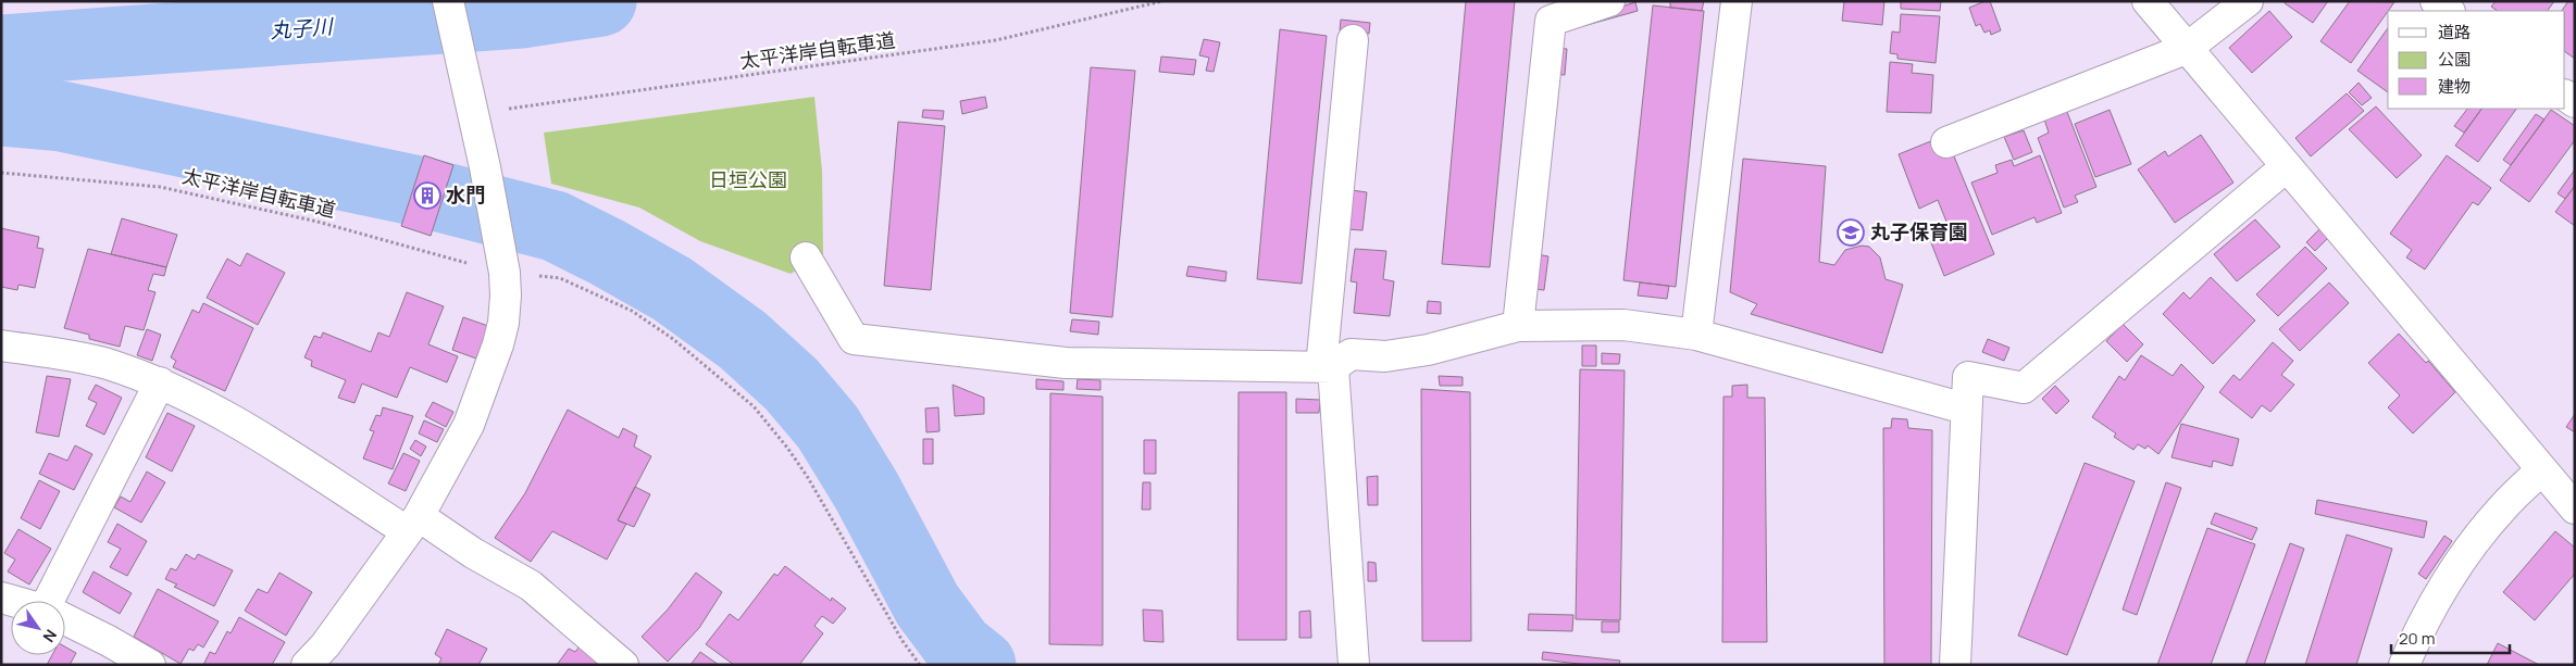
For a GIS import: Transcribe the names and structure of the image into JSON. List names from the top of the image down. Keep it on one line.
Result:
{"streets":{"path":["太平洋岸自転車道"]},"water":["丸子川"],"parks":["日垣公園"],"places":{"building":["水門"],"school or university":["丸子保育園"]},"legend":["道路","公園","建物"],"scale_bar":"20 m","north":"bottom right"}
